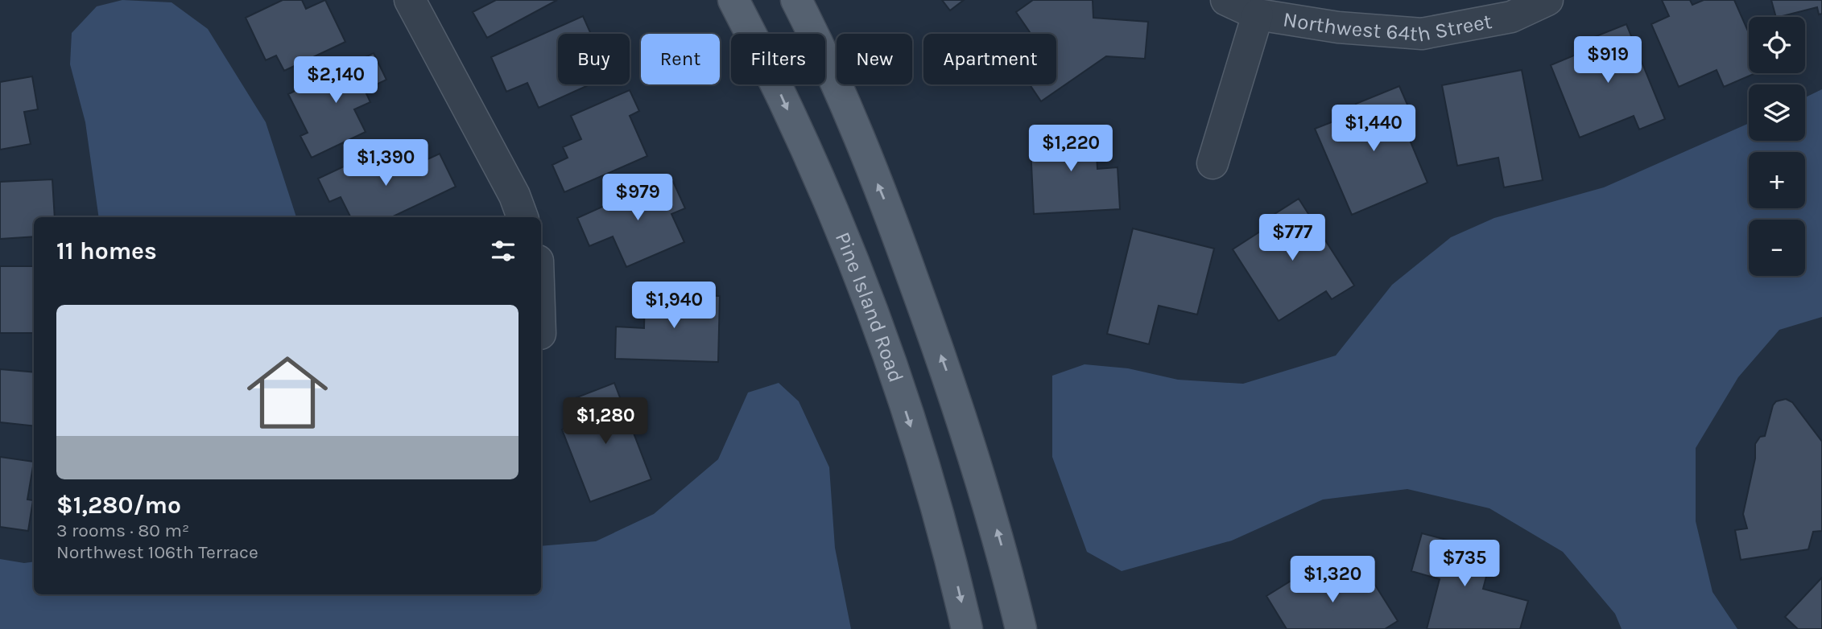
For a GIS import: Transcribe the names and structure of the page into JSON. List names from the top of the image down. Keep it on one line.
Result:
{"streets":{"main road":["Pine Island Road"],"street":["Northwest 64th Street"]},"page":{"map_buttons":["+","−"],"chip":["Buy","Rent","Filters","New","Apartment"],"price":["$919","$2,140","$1,440","$1,220","$1,390","$979","$777","$1,940","$1,280","$735","$1,320"],"heading":"11 homes","list":[{"name":"$1,280/mo","note":"3 rooms · 80 m² · Northwest 106th Terrace"}]}}
